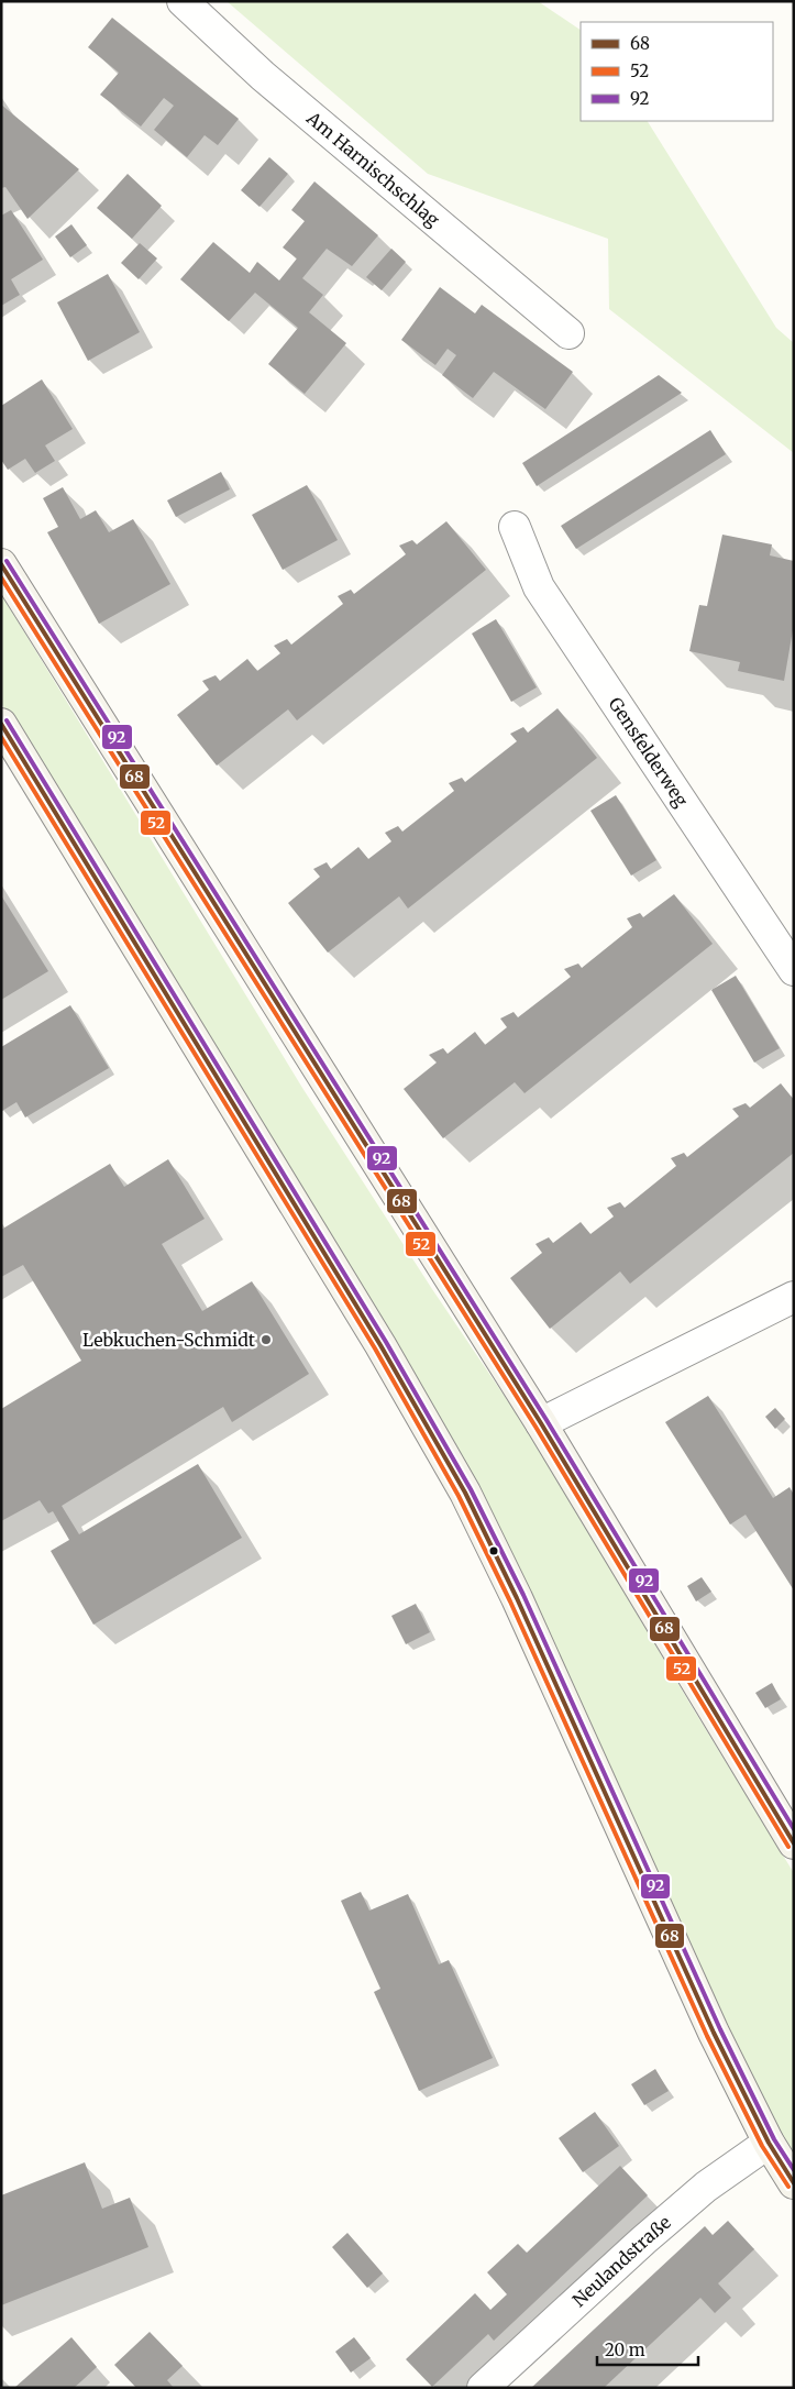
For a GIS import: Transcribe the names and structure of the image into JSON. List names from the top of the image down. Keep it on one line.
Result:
{"streets":{"street":["Am Harnischschlag","Gensfelderweg","Neulandstraße"]},"places":["Lebkuchen-Schmidt"],"lines":["transit line 92","transit line 68","transit line 52"],"legend":["68","52","92"],"scale_bar":"20 m"}
